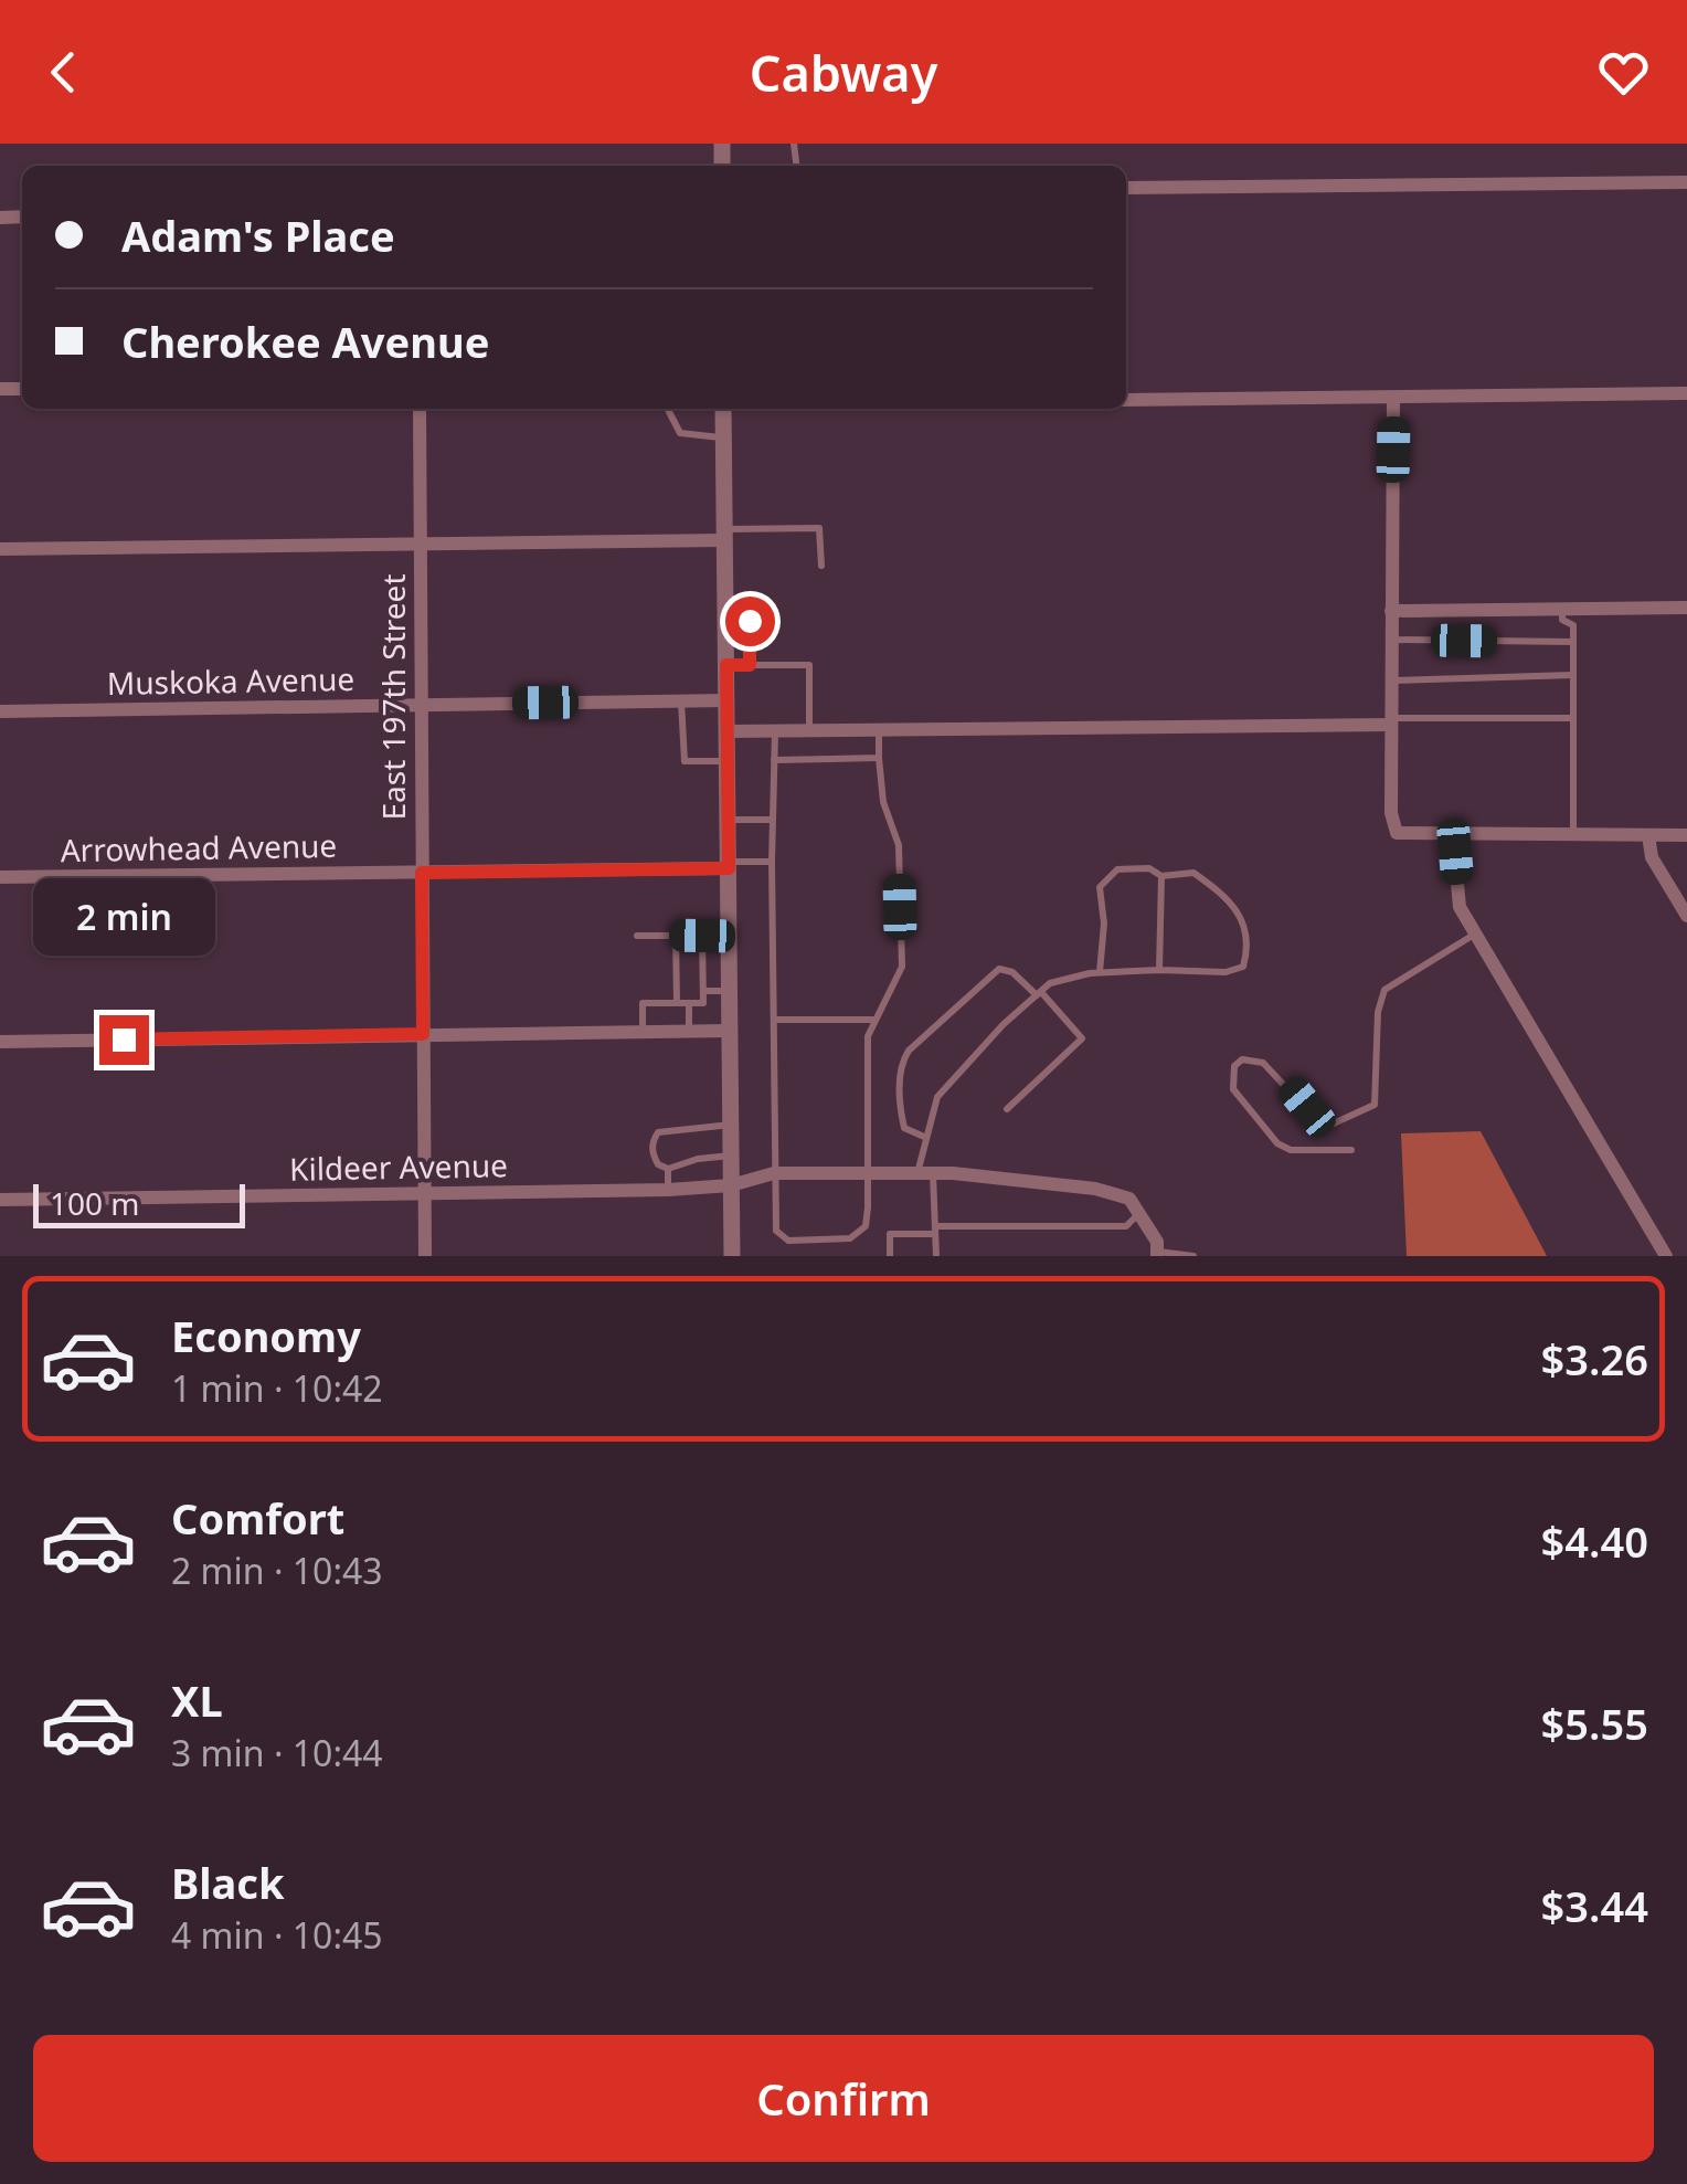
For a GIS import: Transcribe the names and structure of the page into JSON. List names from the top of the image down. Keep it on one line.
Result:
{"streets":{"street":["Muskoka Avenue","East 197th Street","Arrowhead Avenue","Kildeer Avenue"]},"crossings":[["Muskoka Avenue","East 197th Street"],["East 197th Street","Arrowhead Avenue"],["East 197th Street","Kildeer Avenue"]],"scale_bar":"100 m","page":{"header":"Cabway","banner":["Adam's Place","Cherokee Avenue"],"bubble":"2 min","scale":"100 m","list":[{"name":"Economy","note":"1 min · 10:42","value":"$3.26"},{"name":"Comfort","note":"2 min · 10:43","value":"$4.40"},{"name":"XL","note":"3 min · 10:44","value":"$5.55"},{"name":"Black","note":"4 min · 10:45","value":"$3.44"}],"buttons":"Confirm"}}
